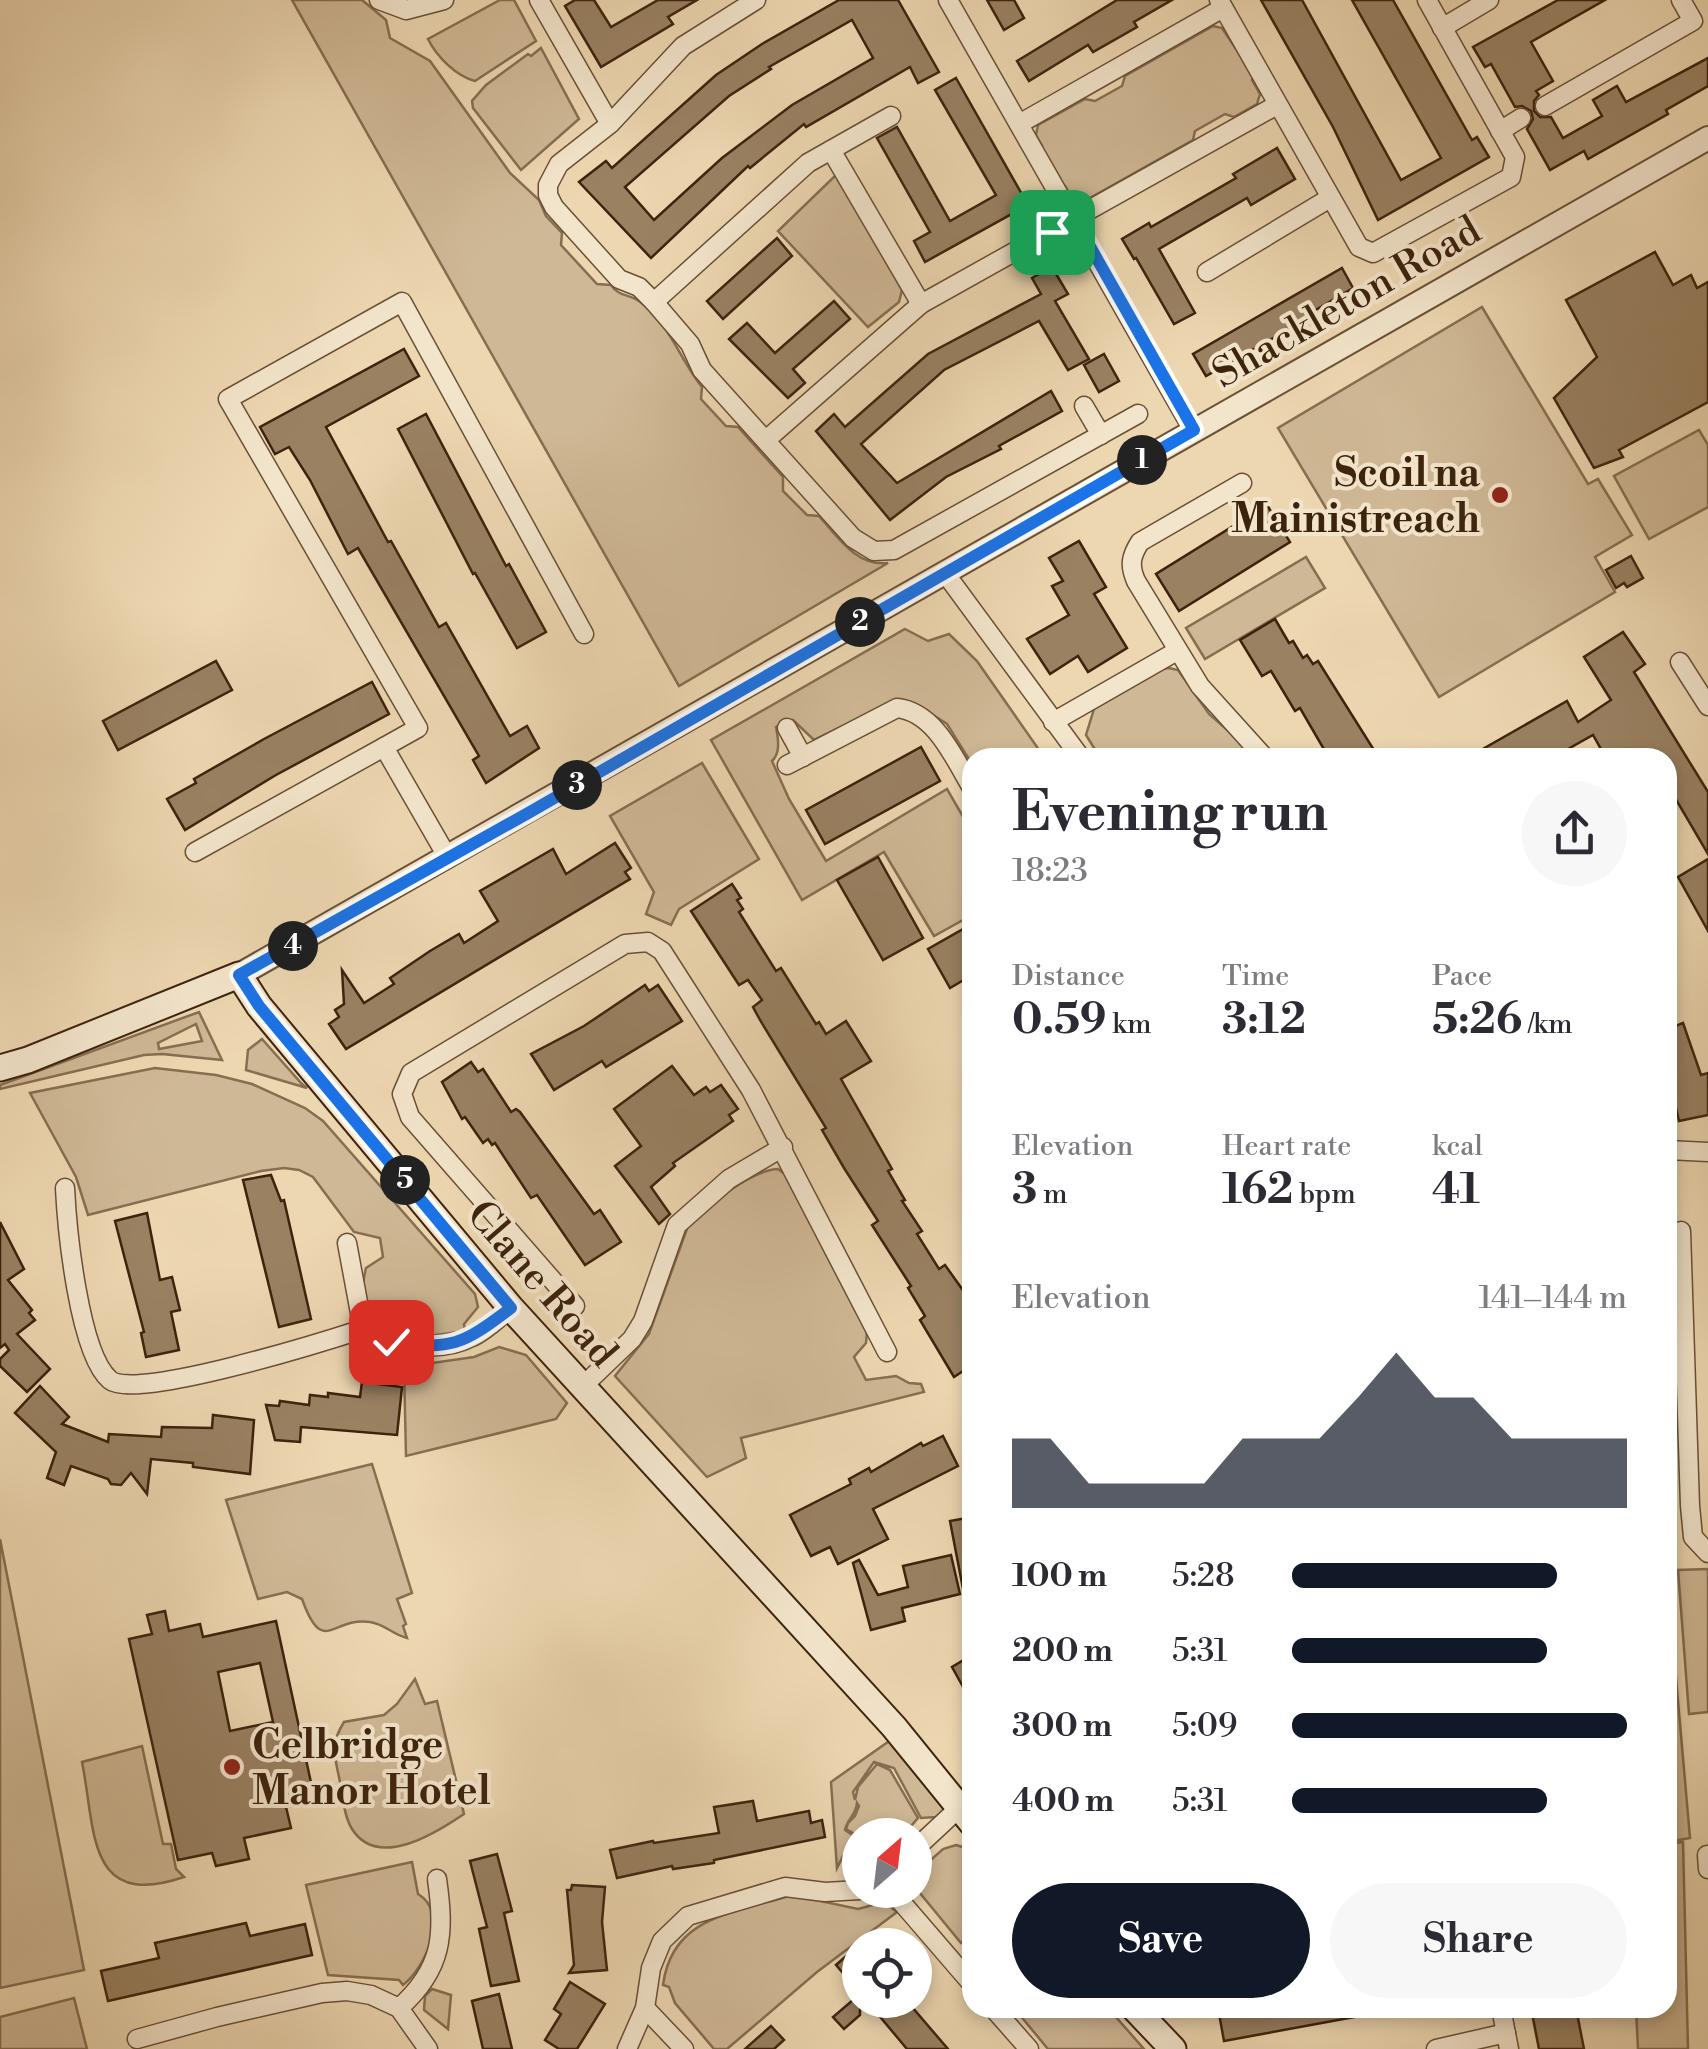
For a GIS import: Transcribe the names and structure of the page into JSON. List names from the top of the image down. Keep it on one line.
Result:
{"streets":{"main road":["Clane Road"],"street":["Shackleton Road"]},"crossings":[["Shackleton Road","Clane Road"]],"places":["Scoil na Mainistreach","Celbridge Manor Hotel"],"north":"top right","page":{"pins":["1","2","3","4","5"],"heading":["Evening run","18:23"],"stats":[["Distance","0.59 km"],["Time","3:12"],["Pace","5:26 /km"],["Elevation","3 m"],["Heart rate","162 bpm"],["kcal","41"]],"chart":["Elevation","141–144 m"],"list":[{"name":"100 m","note":"5:28"},{"name":"200 m","note":"5:31"},{"name":"300 m","note":"5:09"},{"name":"400 m","note":"5:31"}],"buttons":["Save","Share"]}}
